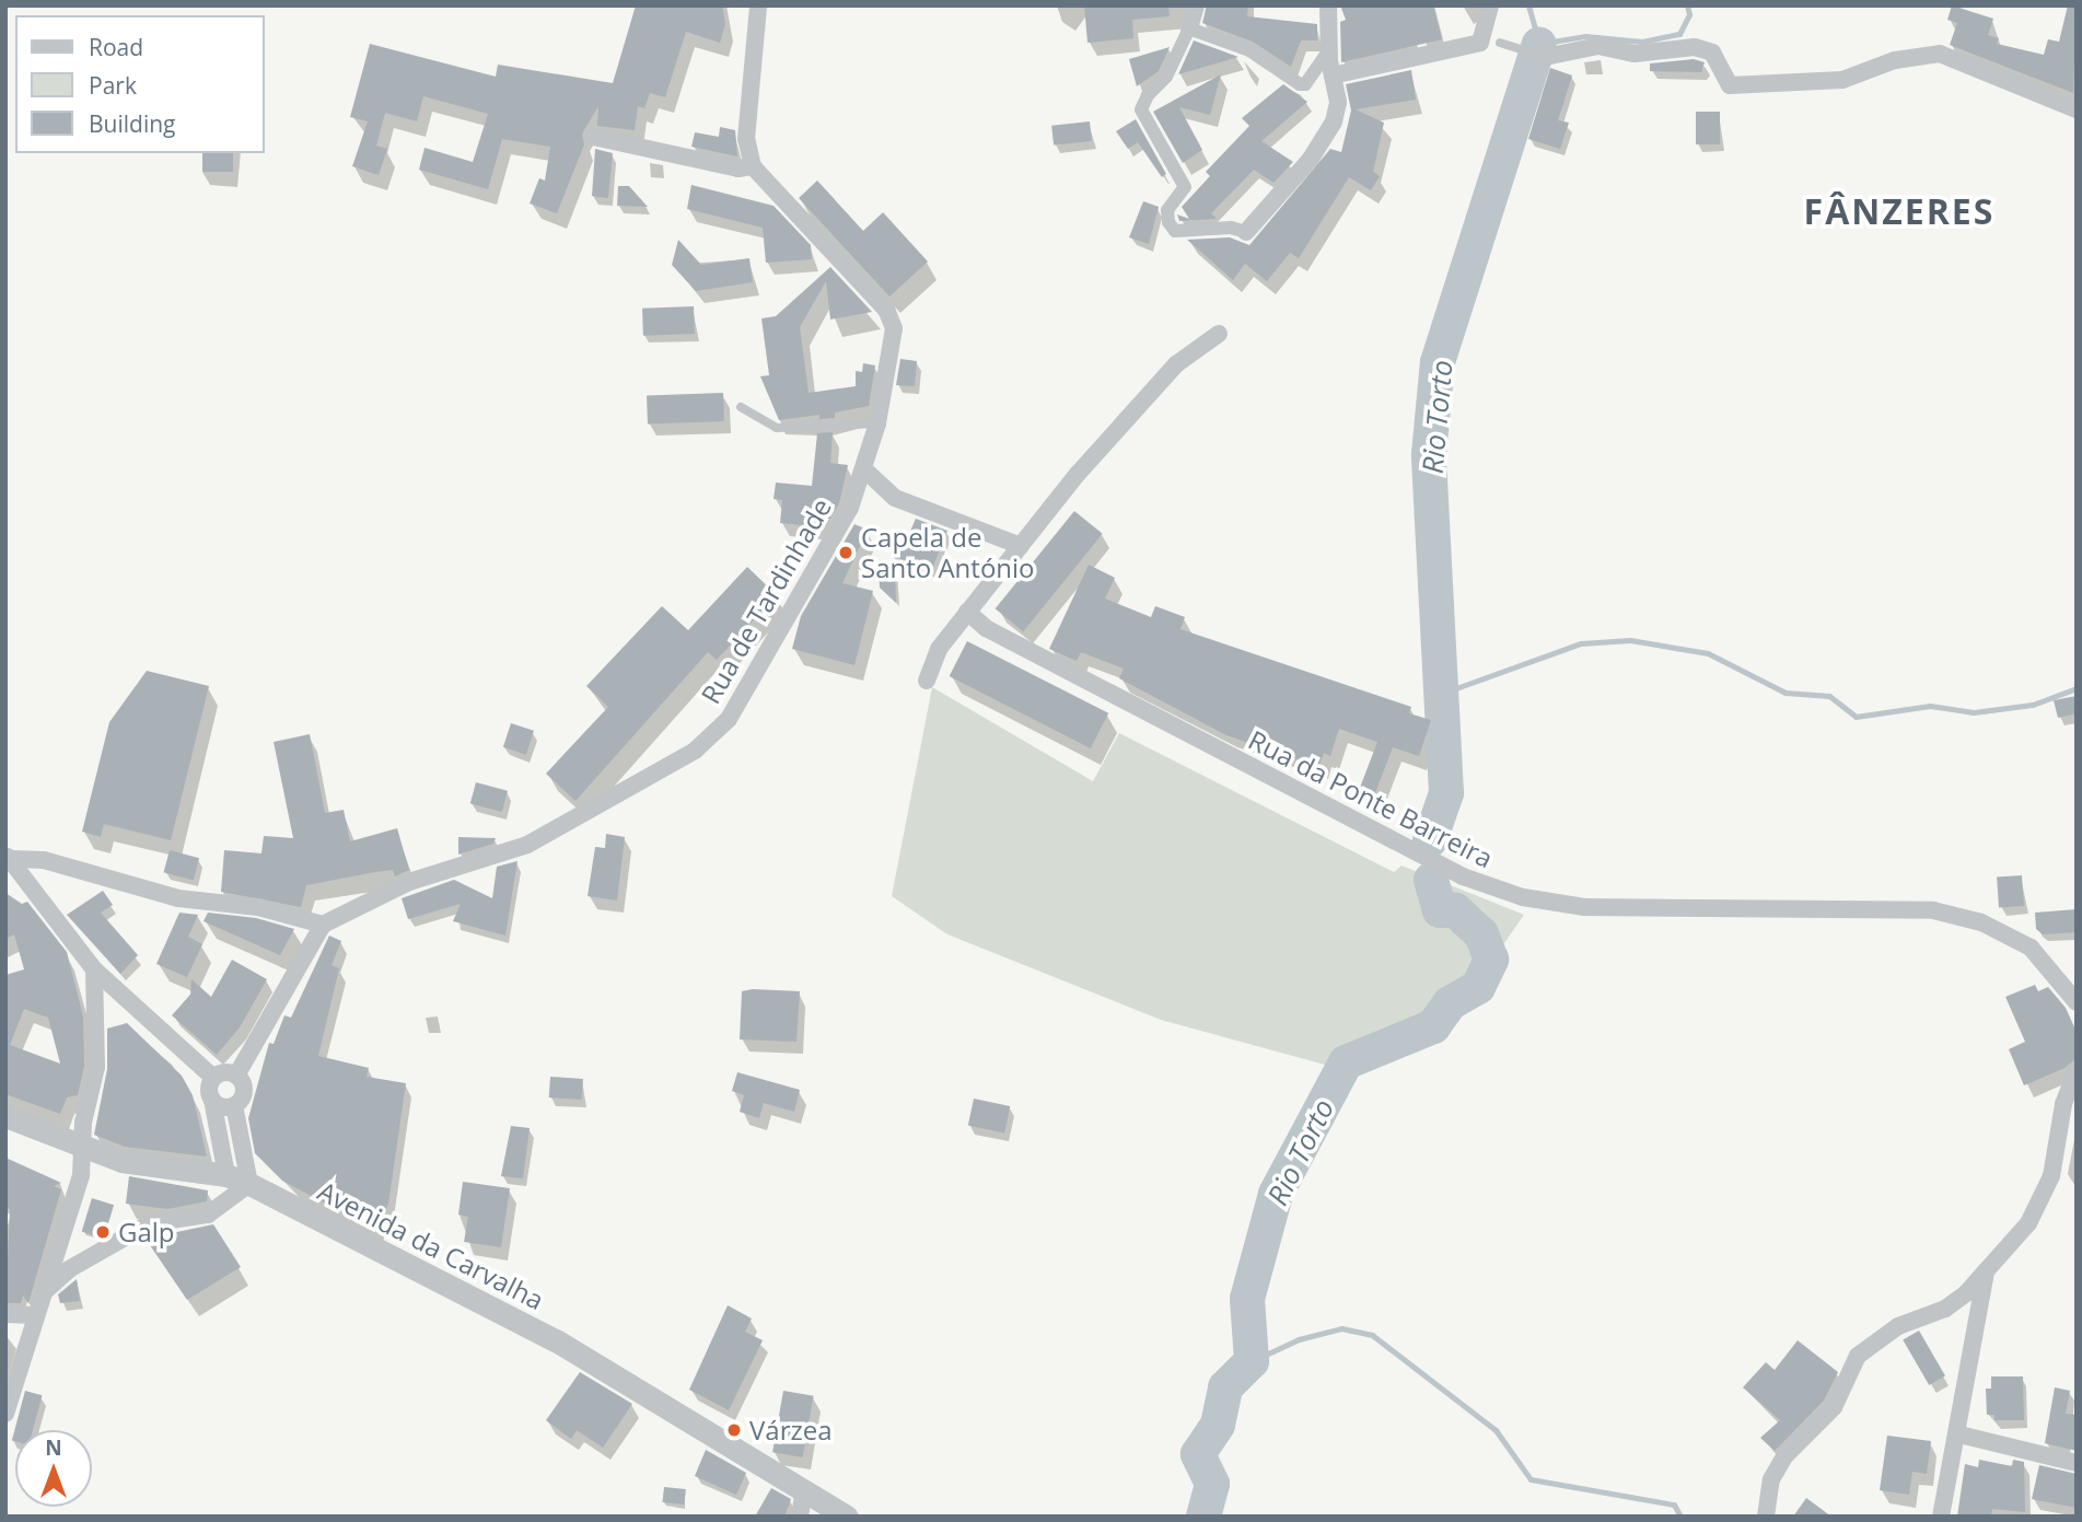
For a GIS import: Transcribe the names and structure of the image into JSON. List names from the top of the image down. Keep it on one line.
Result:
{"streets":{"street":["Rua de Tardinhade","Rua da Ponte Barreira","Avenida da Carvalha"]},"districts":["FÂNZERES"],"water":["Rio Torto"],"places":["Capela de Santo António","Galp","Várzea"],"legend":["Road","Park","Building"],"north":"top"}
